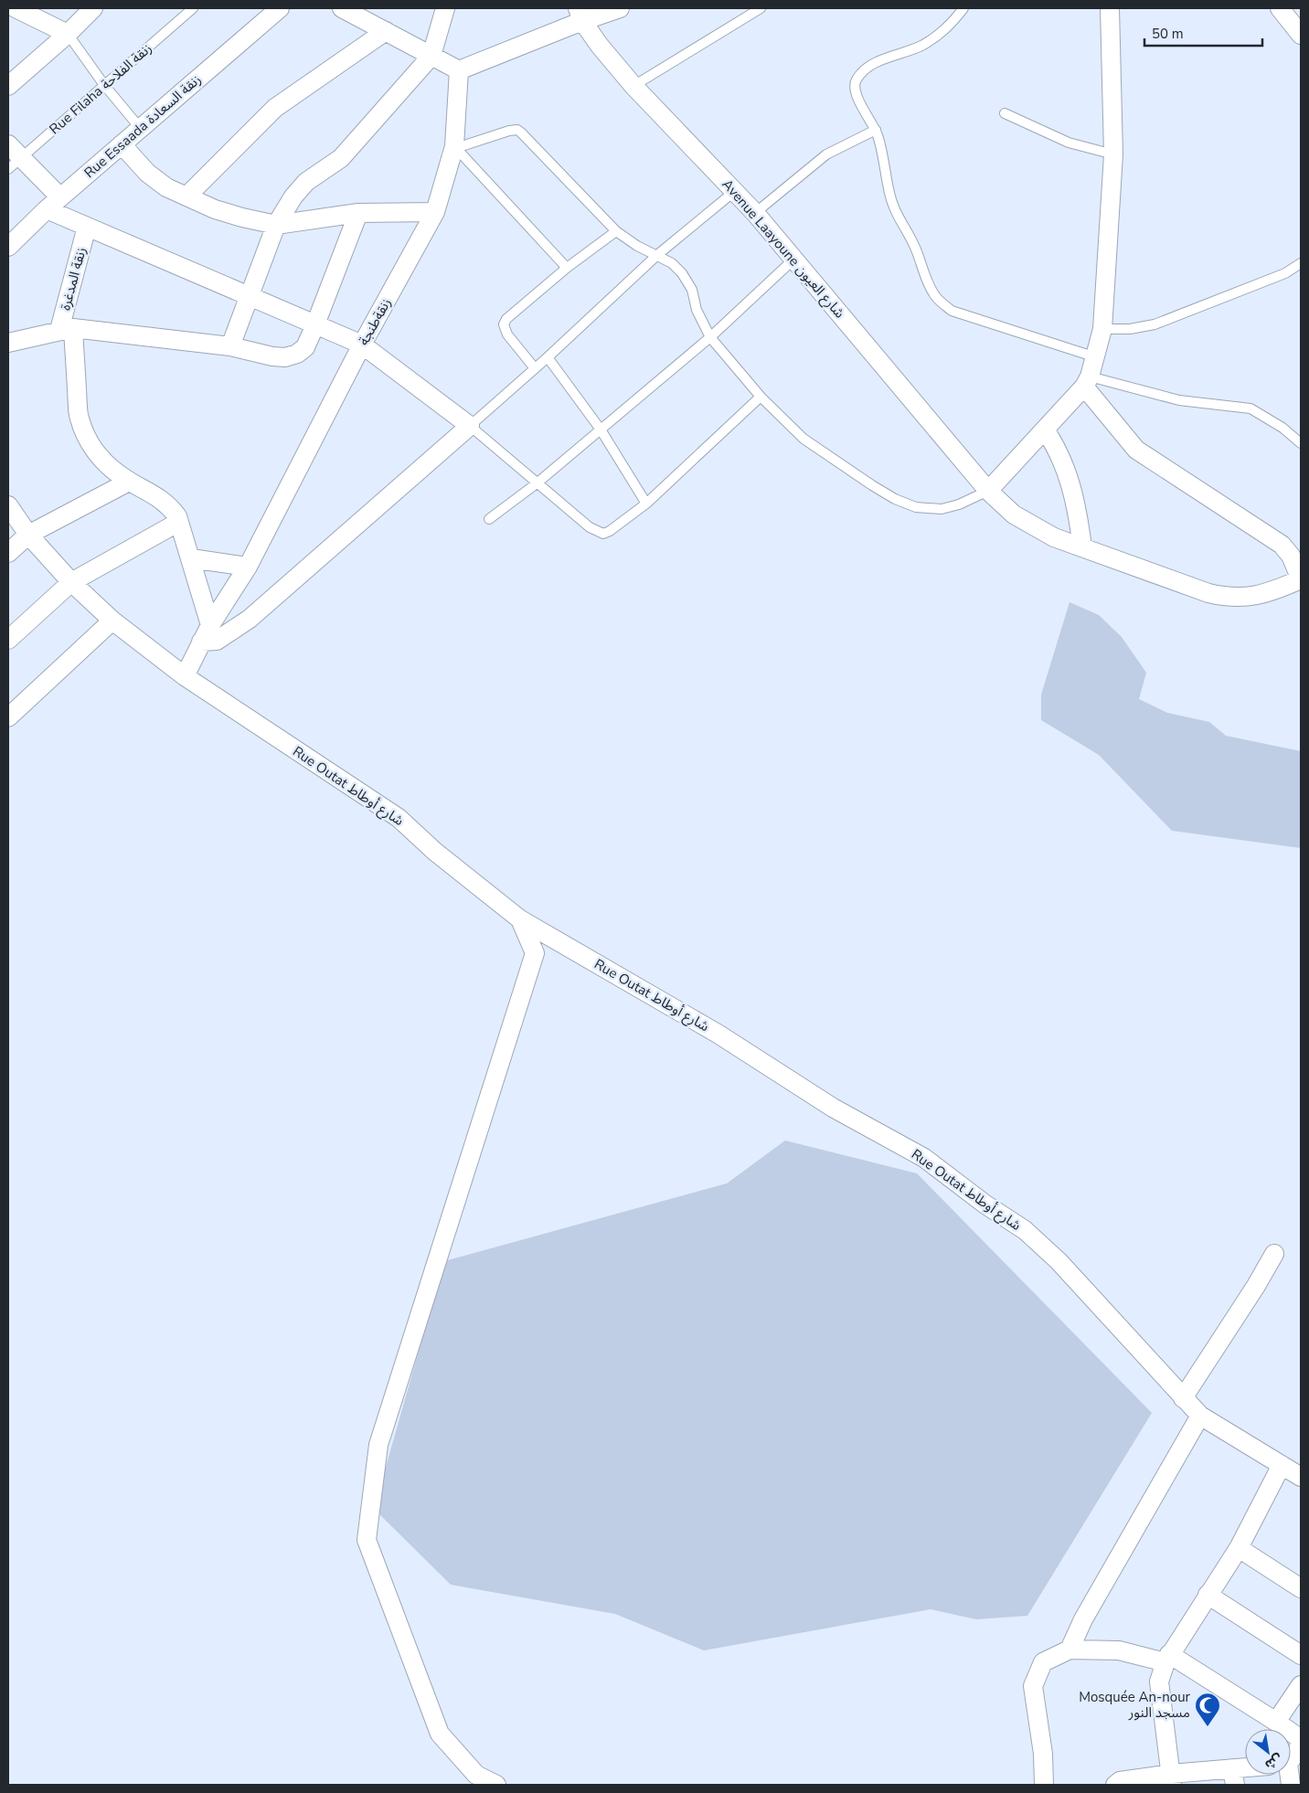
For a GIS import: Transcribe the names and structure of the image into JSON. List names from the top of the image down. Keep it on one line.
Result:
{"streets":{"street":["Rue Essaada زنقة السعادة","Avenue Laayoune شارع العيون","زنقة المدغرة","زنقةطنجة","Rue Outat شارع أوطاط"],"lane":["Rue Filaha زنقة الفلاحة"]},"crossings":[["زنقة المدغرة","زنقةطنجة"],["زنقةطنجة","Rue Outat شارع أوطاط"]],"places":{"mosque":["Mosquée An-nour مسجد النور"]},"scale_bar":"50 m","north":"bottom right"}
